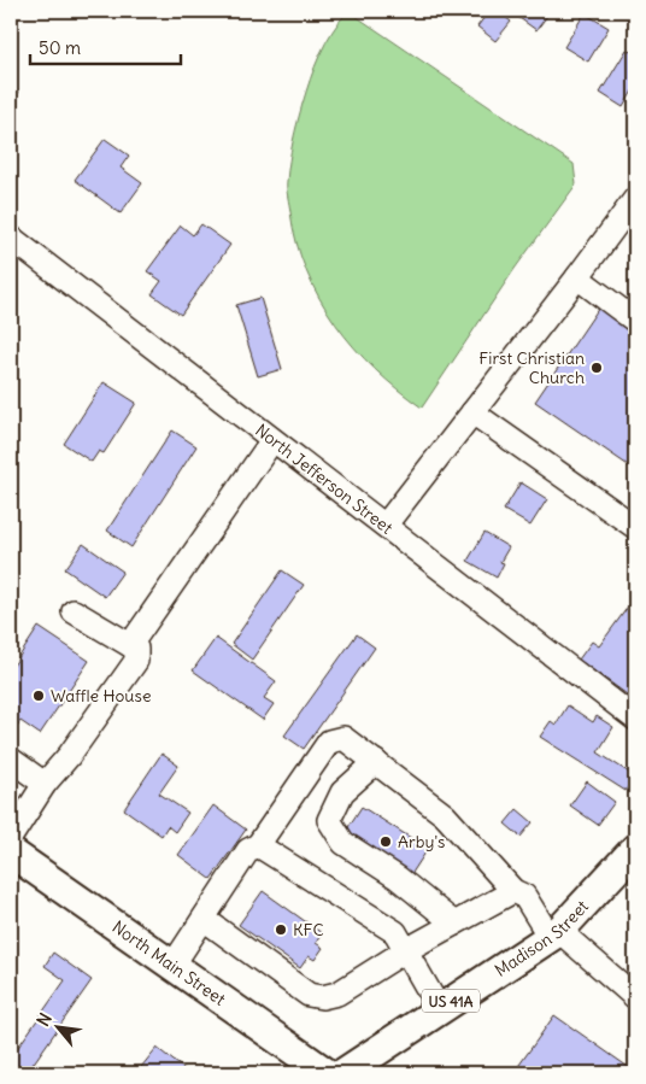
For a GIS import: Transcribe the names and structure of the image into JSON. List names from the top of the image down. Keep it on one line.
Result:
{"streets":{"main road":["Madison Street","North Main Street","US 41A"],"street":["North Jefferson Street"]},"places":["First Christian Church","Waffle House","Arby's","KFC"],"scale_bar":"50 m","north":"top left"}
